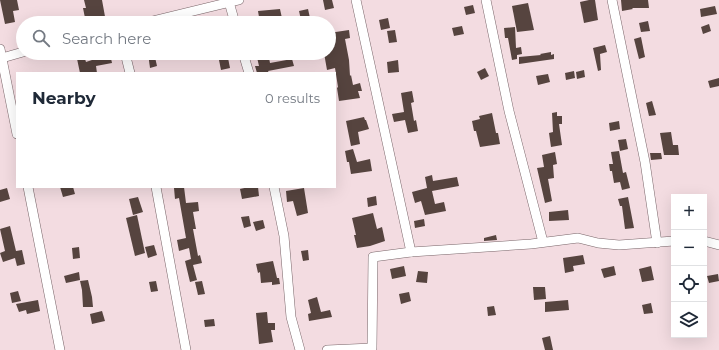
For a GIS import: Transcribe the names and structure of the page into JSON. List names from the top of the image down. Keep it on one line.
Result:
{"page":{"search":"Search here","heading":["Nearby","0 results"],"map_buttons":["+","−"]}}
